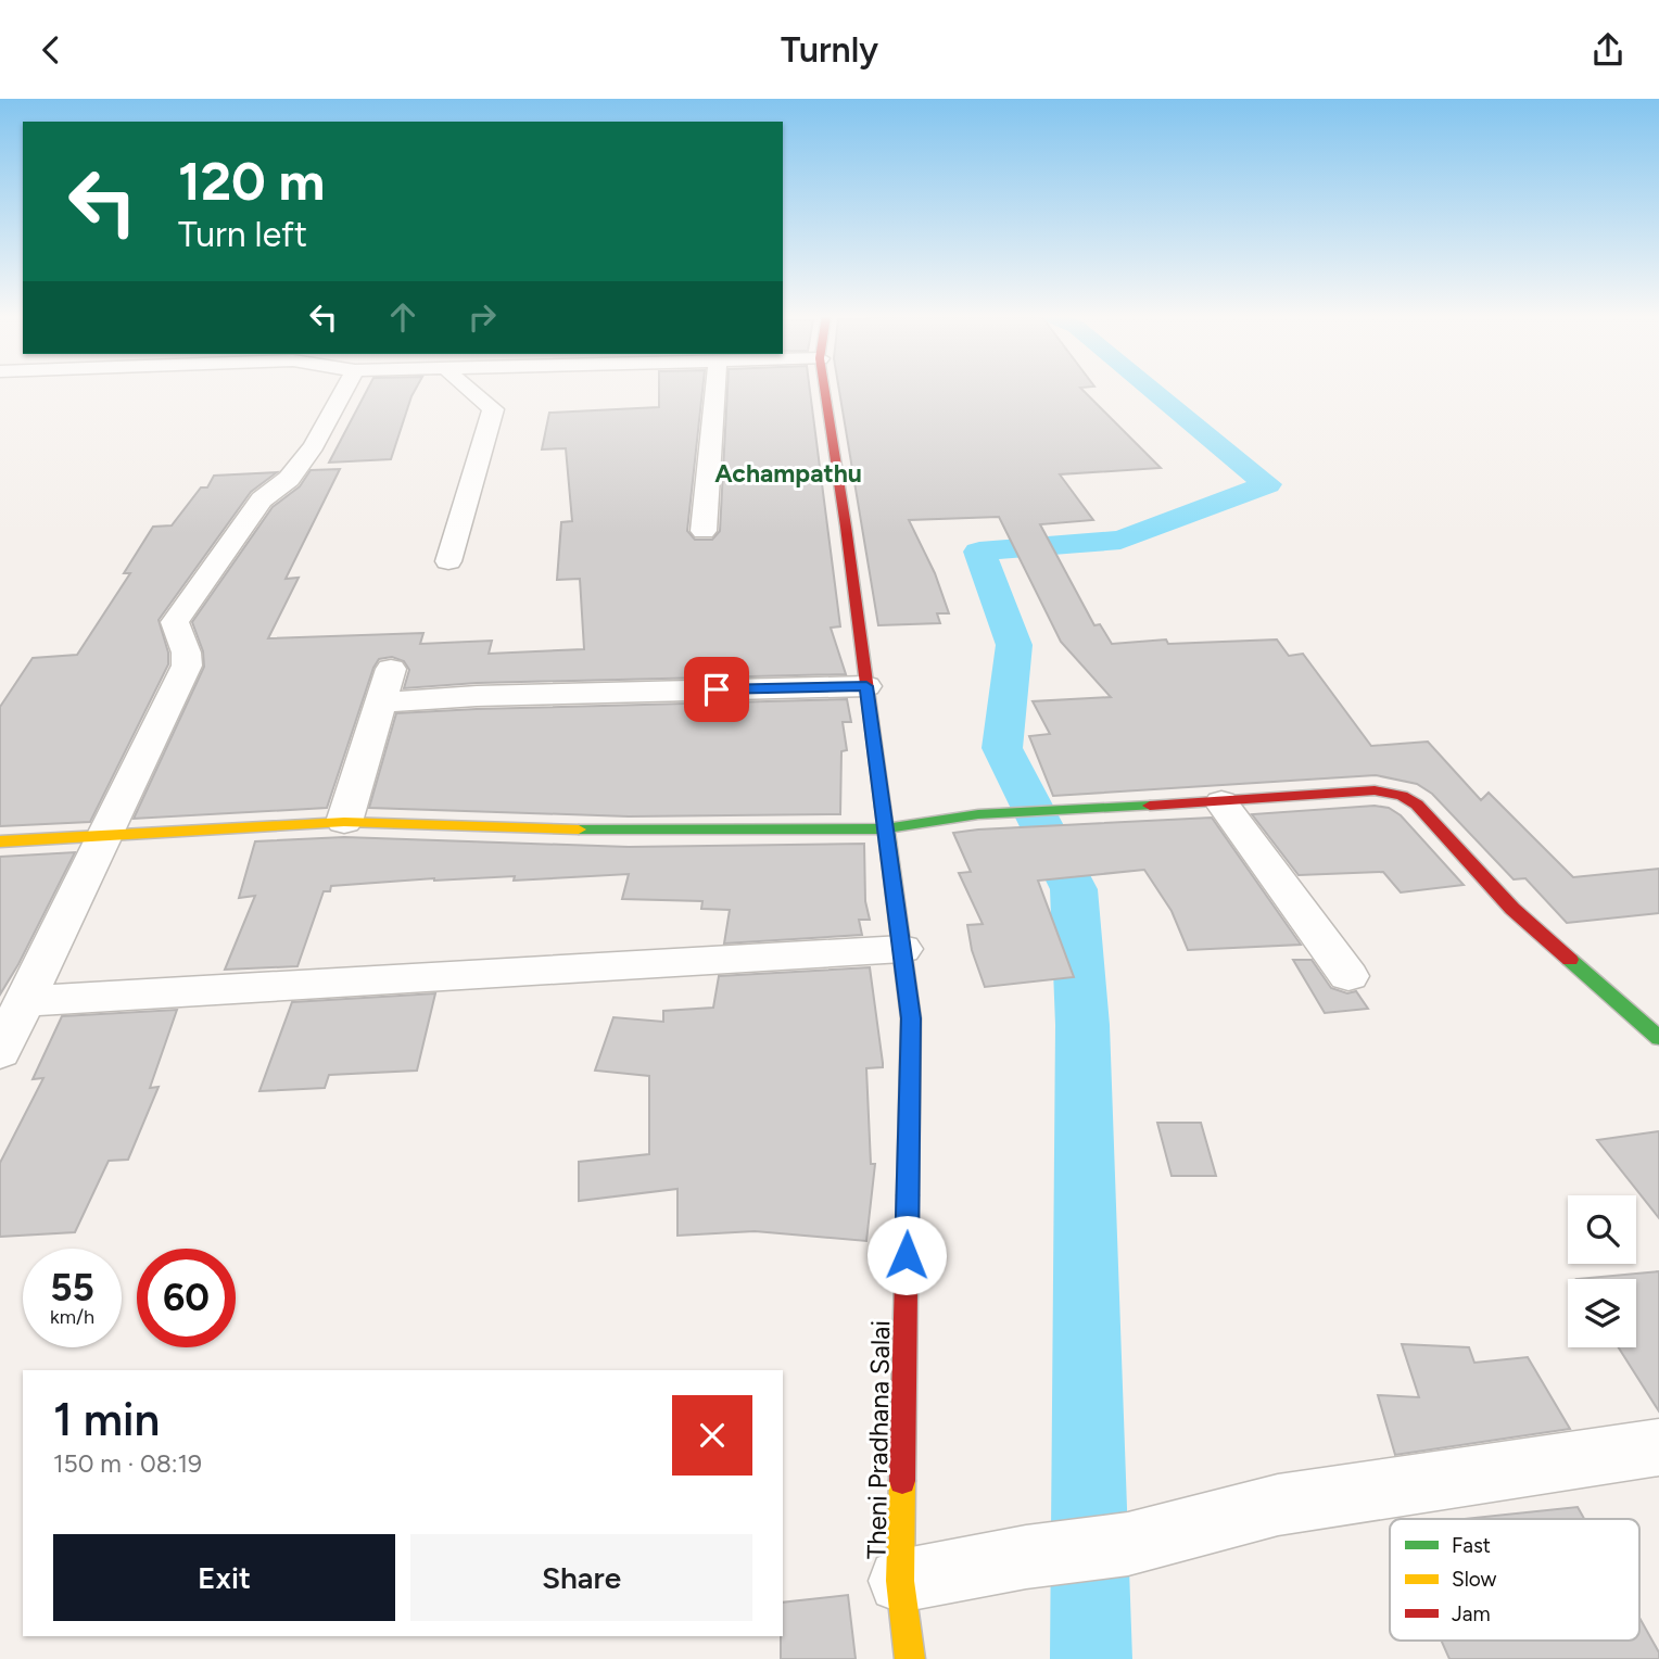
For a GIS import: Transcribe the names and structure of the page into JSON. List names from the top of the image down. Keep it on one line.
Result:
{"streets":{"main road":["Theni Pradhana Salai"]},"districts":["Achampathu"],"legend":["Fast","Slow","Jam"],"page":{"header":"Turnly","turn":["120 m","Turn left"],"speed":"55 km/h","limit":"60","heading":["1 min","150 m · 08:19"],"buttons":["Exit","Share"]}}
